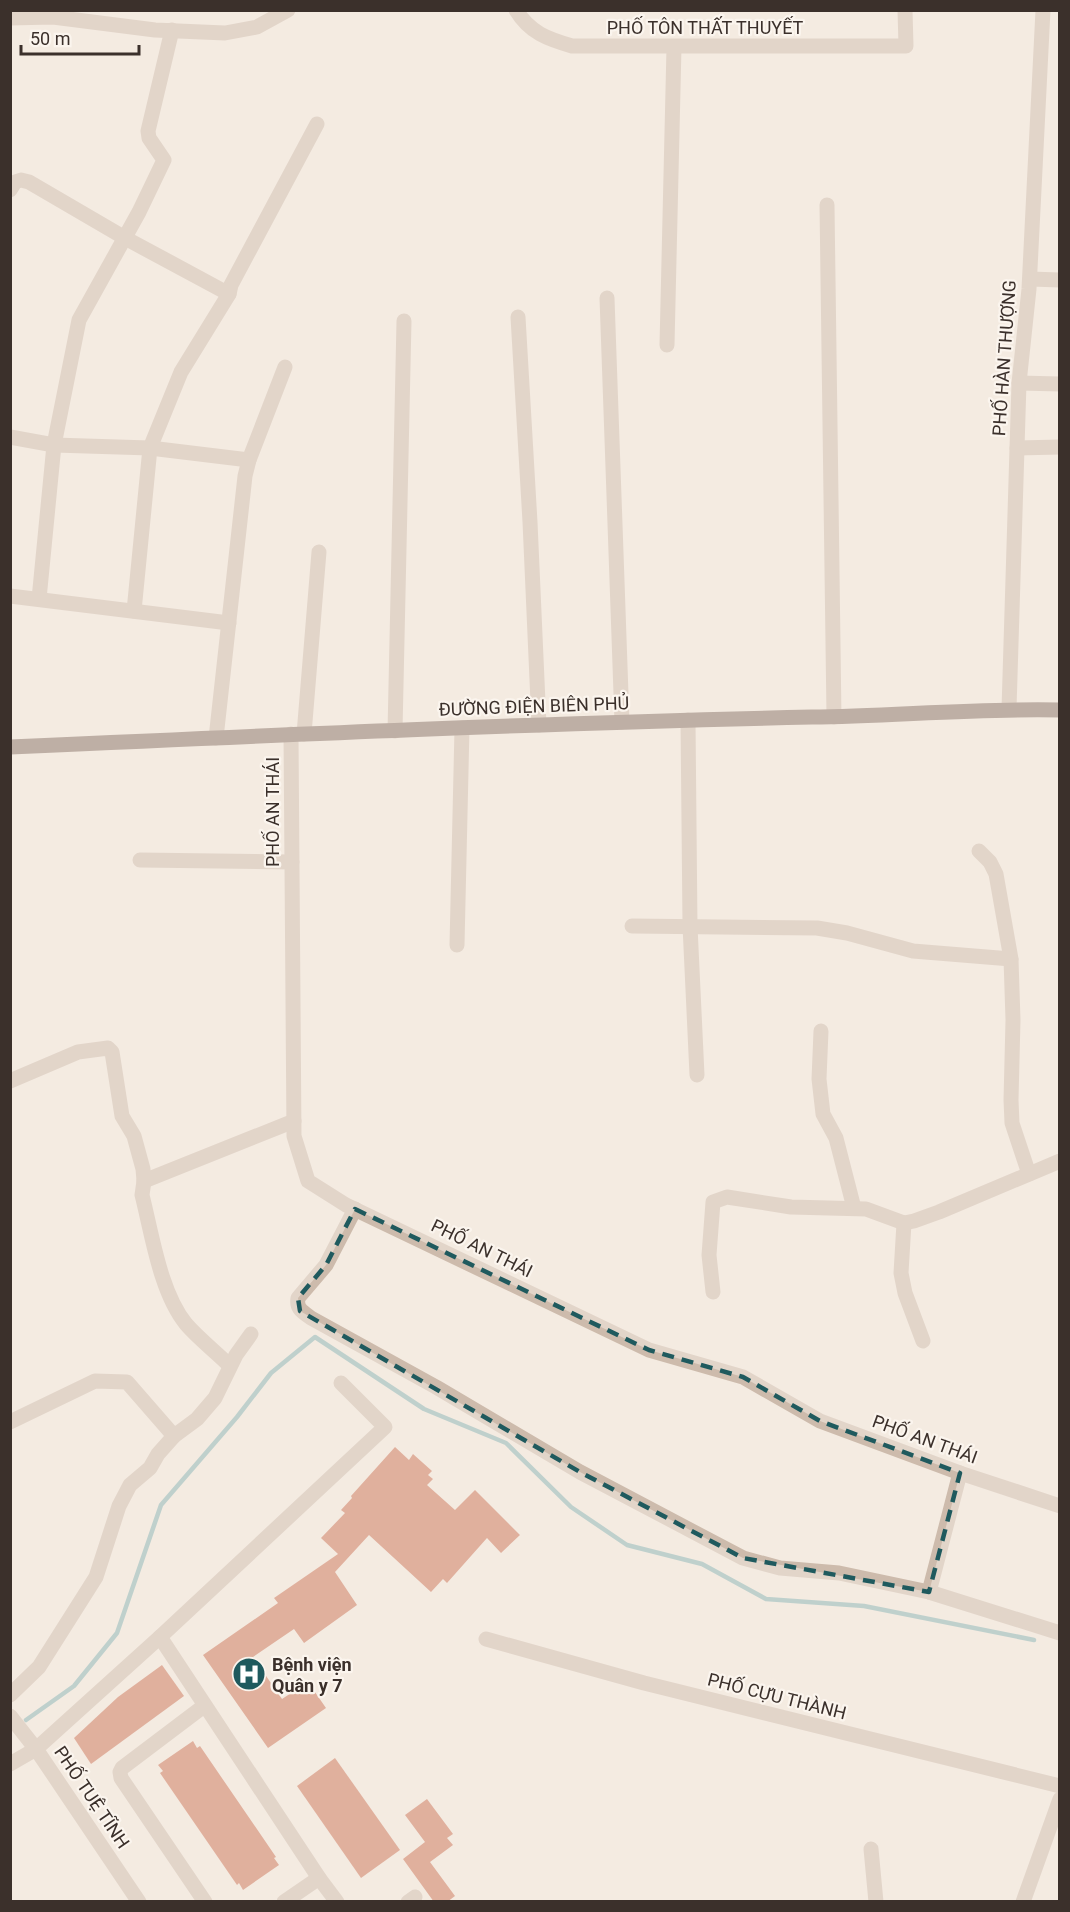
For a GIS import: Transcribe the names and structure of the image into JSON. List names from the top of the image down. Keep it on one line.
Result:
{"streets":{"main road":["ĐƯỜNG ĐIỆN BIÊN PHỦ"],"street":["PHỐ TÔN THẤT THUYẾT","PHỐ HÀN THƯỢNG","PHỐ AN THÁI","PHỐ CỰU THÀNH","PHỐ TUỆ TĨNH"]},"crossings":[["PHỐ HÀN THƯỢNG","ĐƯỜNG ĐIỆN BIÊN PHỦ"],["ĐƯỜNG ĐIỆN BIÊN PHỦ","PHỐ AN THÁI"]],"places":{"hospital":["Bệnh viện Quân y 7"]},"scale_bar":"50 m"}
